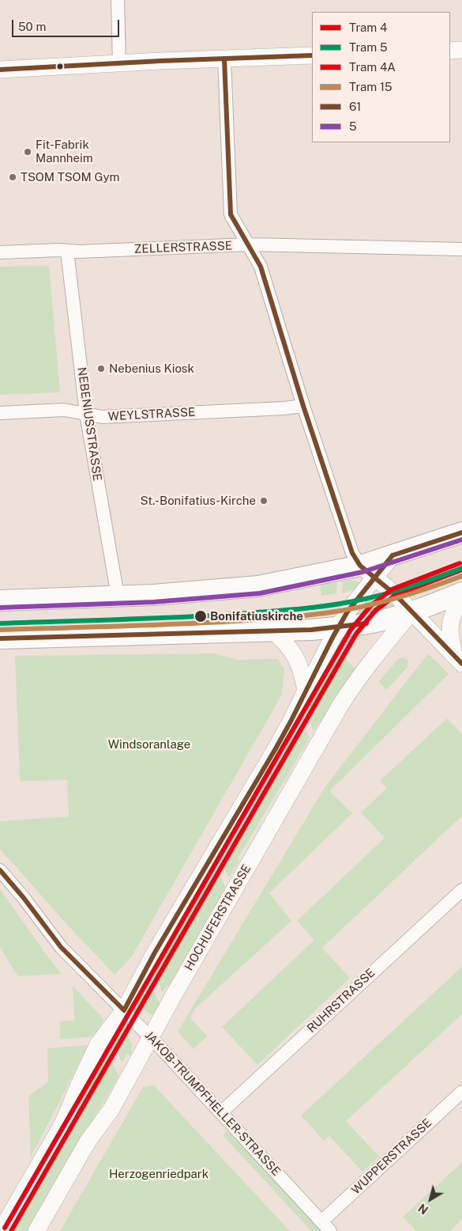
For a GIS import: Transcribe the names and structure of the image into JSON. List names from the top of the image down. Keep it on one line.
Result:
{"streets":{"street":["ZELLERSTRASSE","WEYLSTRASSE","NEBENIUSSTRASSE","HOCHUFERSTRASSE","RUHRSTRASSE","JAKOB-TRUMPFHELLER-STRASSE","WUPPERSTRASSE"]},"crossings":[["ZELLERSTRASSE","NEBENIUSSTRASSE"],["WEYLSTRASSE","NEBENIUSSTRASSE"],["HOCHUFERSTRASSE","JAKOB-TRUMPFHELLER-STRASSE"],["RUHRSTRASSE","JAKOB-TRUMPFHELLER-STRASSE"],["JAKOB-TRUMPFHELLER-STRASSE","WUPPERSTRASSE"]],"parks":["Windsoranlage","Herzogenriedpark"],"places":["Fit-Fabrik Mannheim","TSOM TSOM Gym","Nebenius Kiosk","St.-Bonifatius-Kirche","Bonifatiuskirche"],"lines":["transit line 61","transit line 5","tram line 4A","tram line 5","tram line 4","tram line 15"],"legend":["Tram 4","Tram 5","Tram 4A","Tram 15","61","5"],"scale_bar":"50 m","north":"bottom left"}
